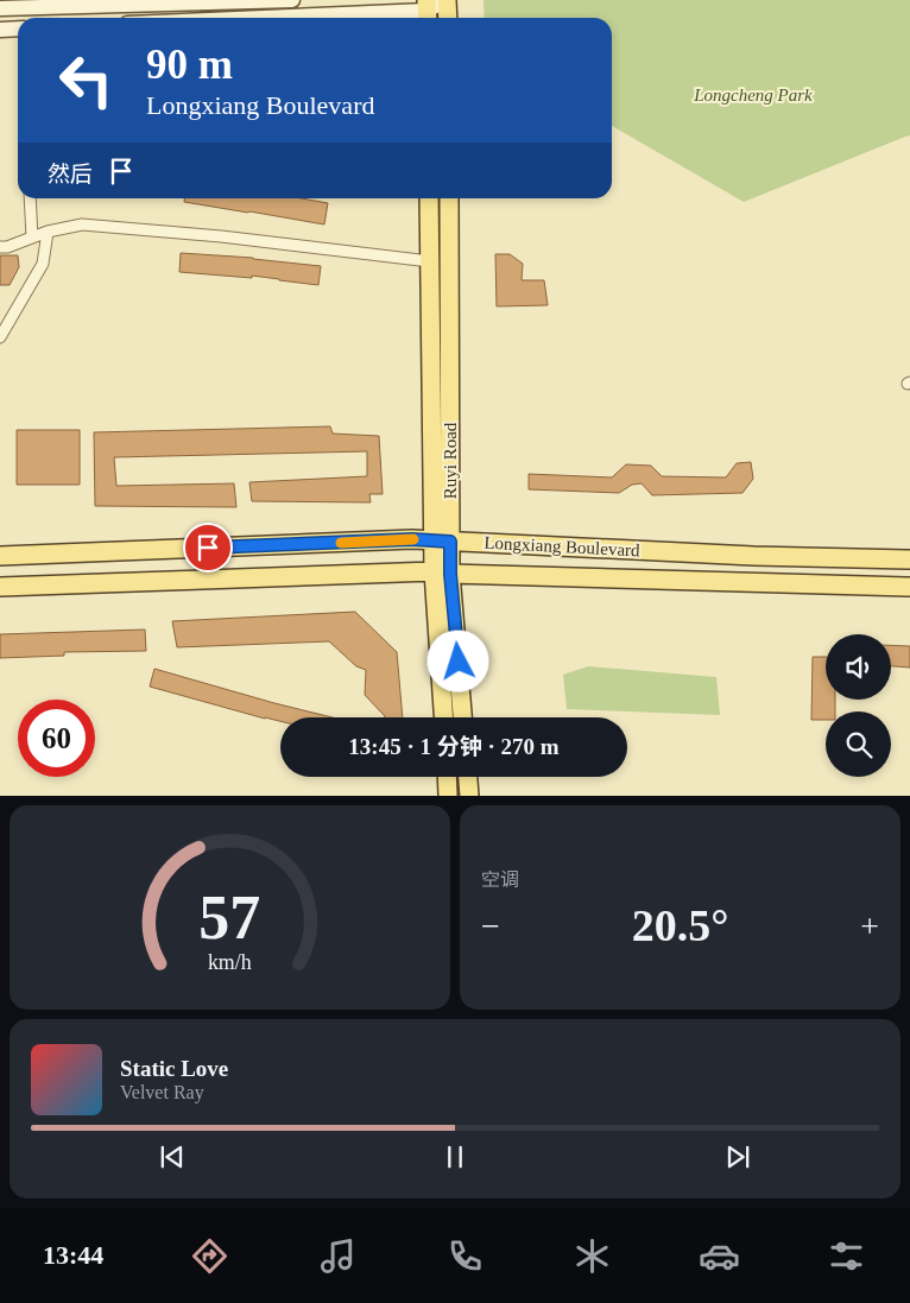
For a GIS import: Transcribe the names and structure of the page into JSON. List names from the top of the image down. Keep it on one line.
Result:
{"streets":{"main road":["Ruyi Road","Longxiang Boulevard"]},"crossings":[["Ruyi Road","Longxiang Boulevard"]],"parks":["Longcheng Park"],"page":{"turn":["90 m","Longxiang Boulevard"],"then":"然后","limit":"60","trip":"13:45 · 1 分钟 · 270 m","tile":"空调","heat":["−","20.5°","+"],"song":["Static Love","Velvet Ray"],"tabs":"13:44","gauge":["57","km/h"]}}
